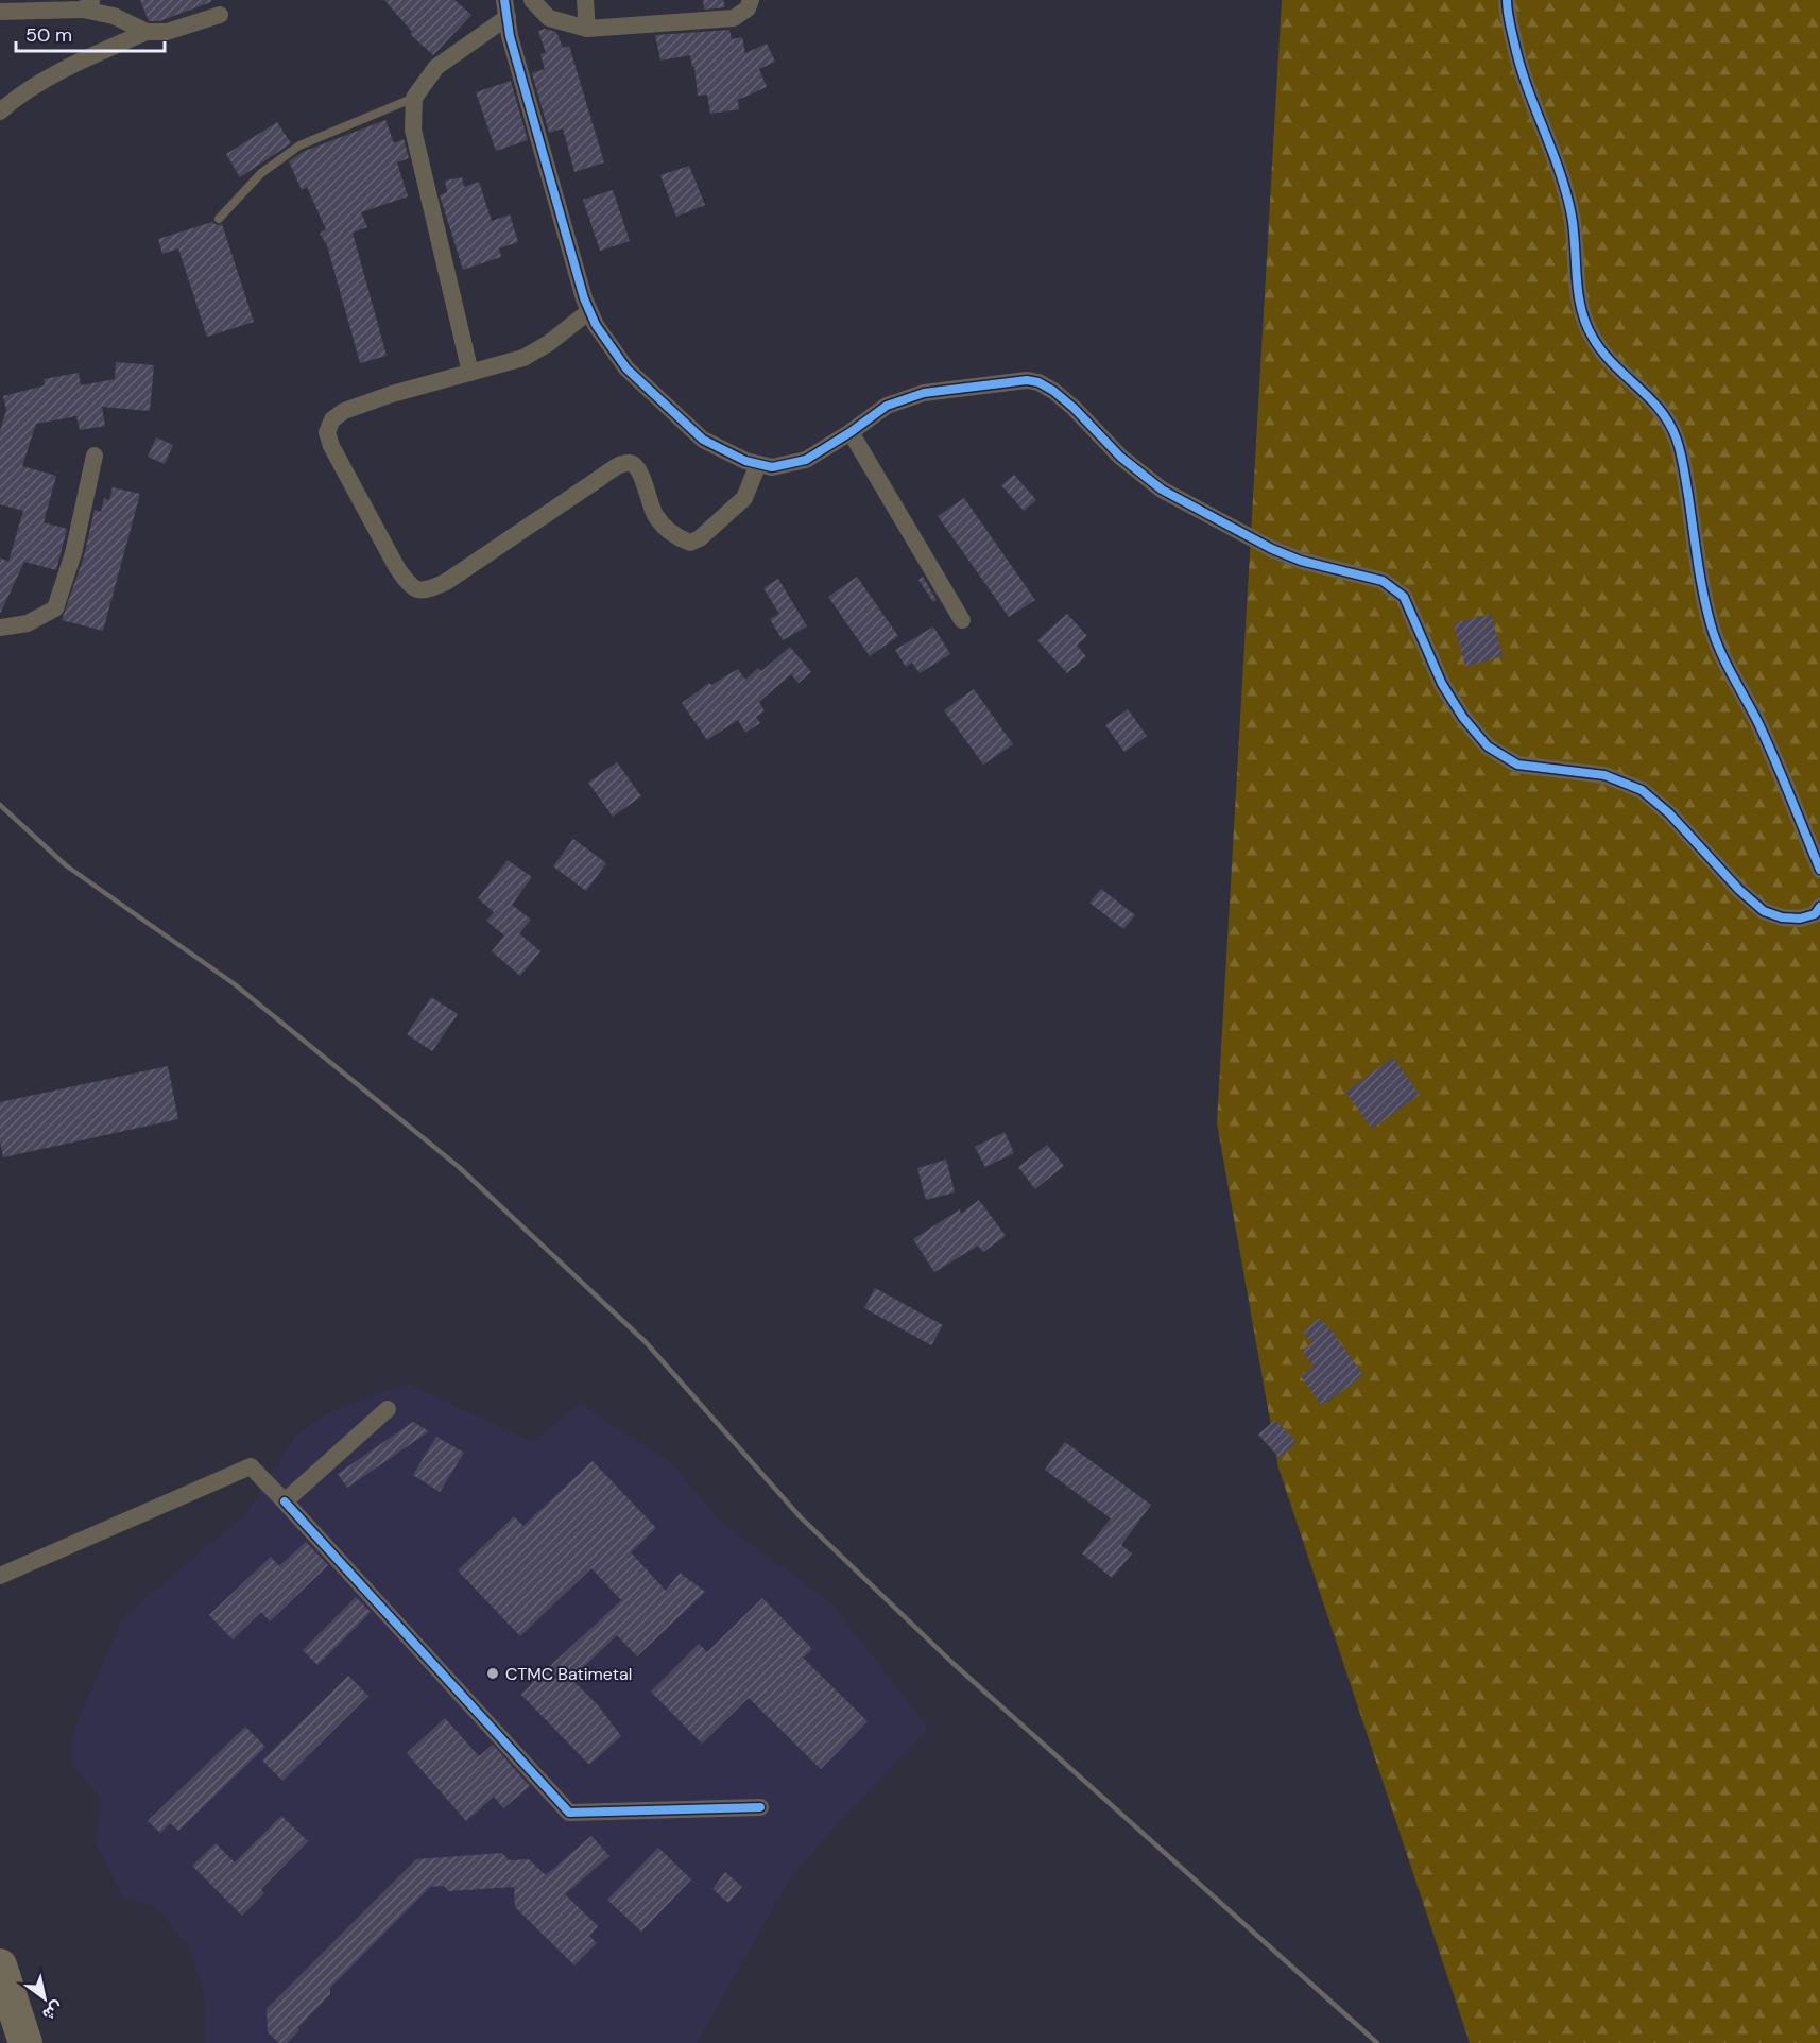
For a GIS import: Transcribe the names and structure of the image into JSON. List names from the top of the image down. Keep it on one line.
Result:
{"places":["CTMC Batimetal"],"scale_bar":"50 m","north":"bottom right"}
